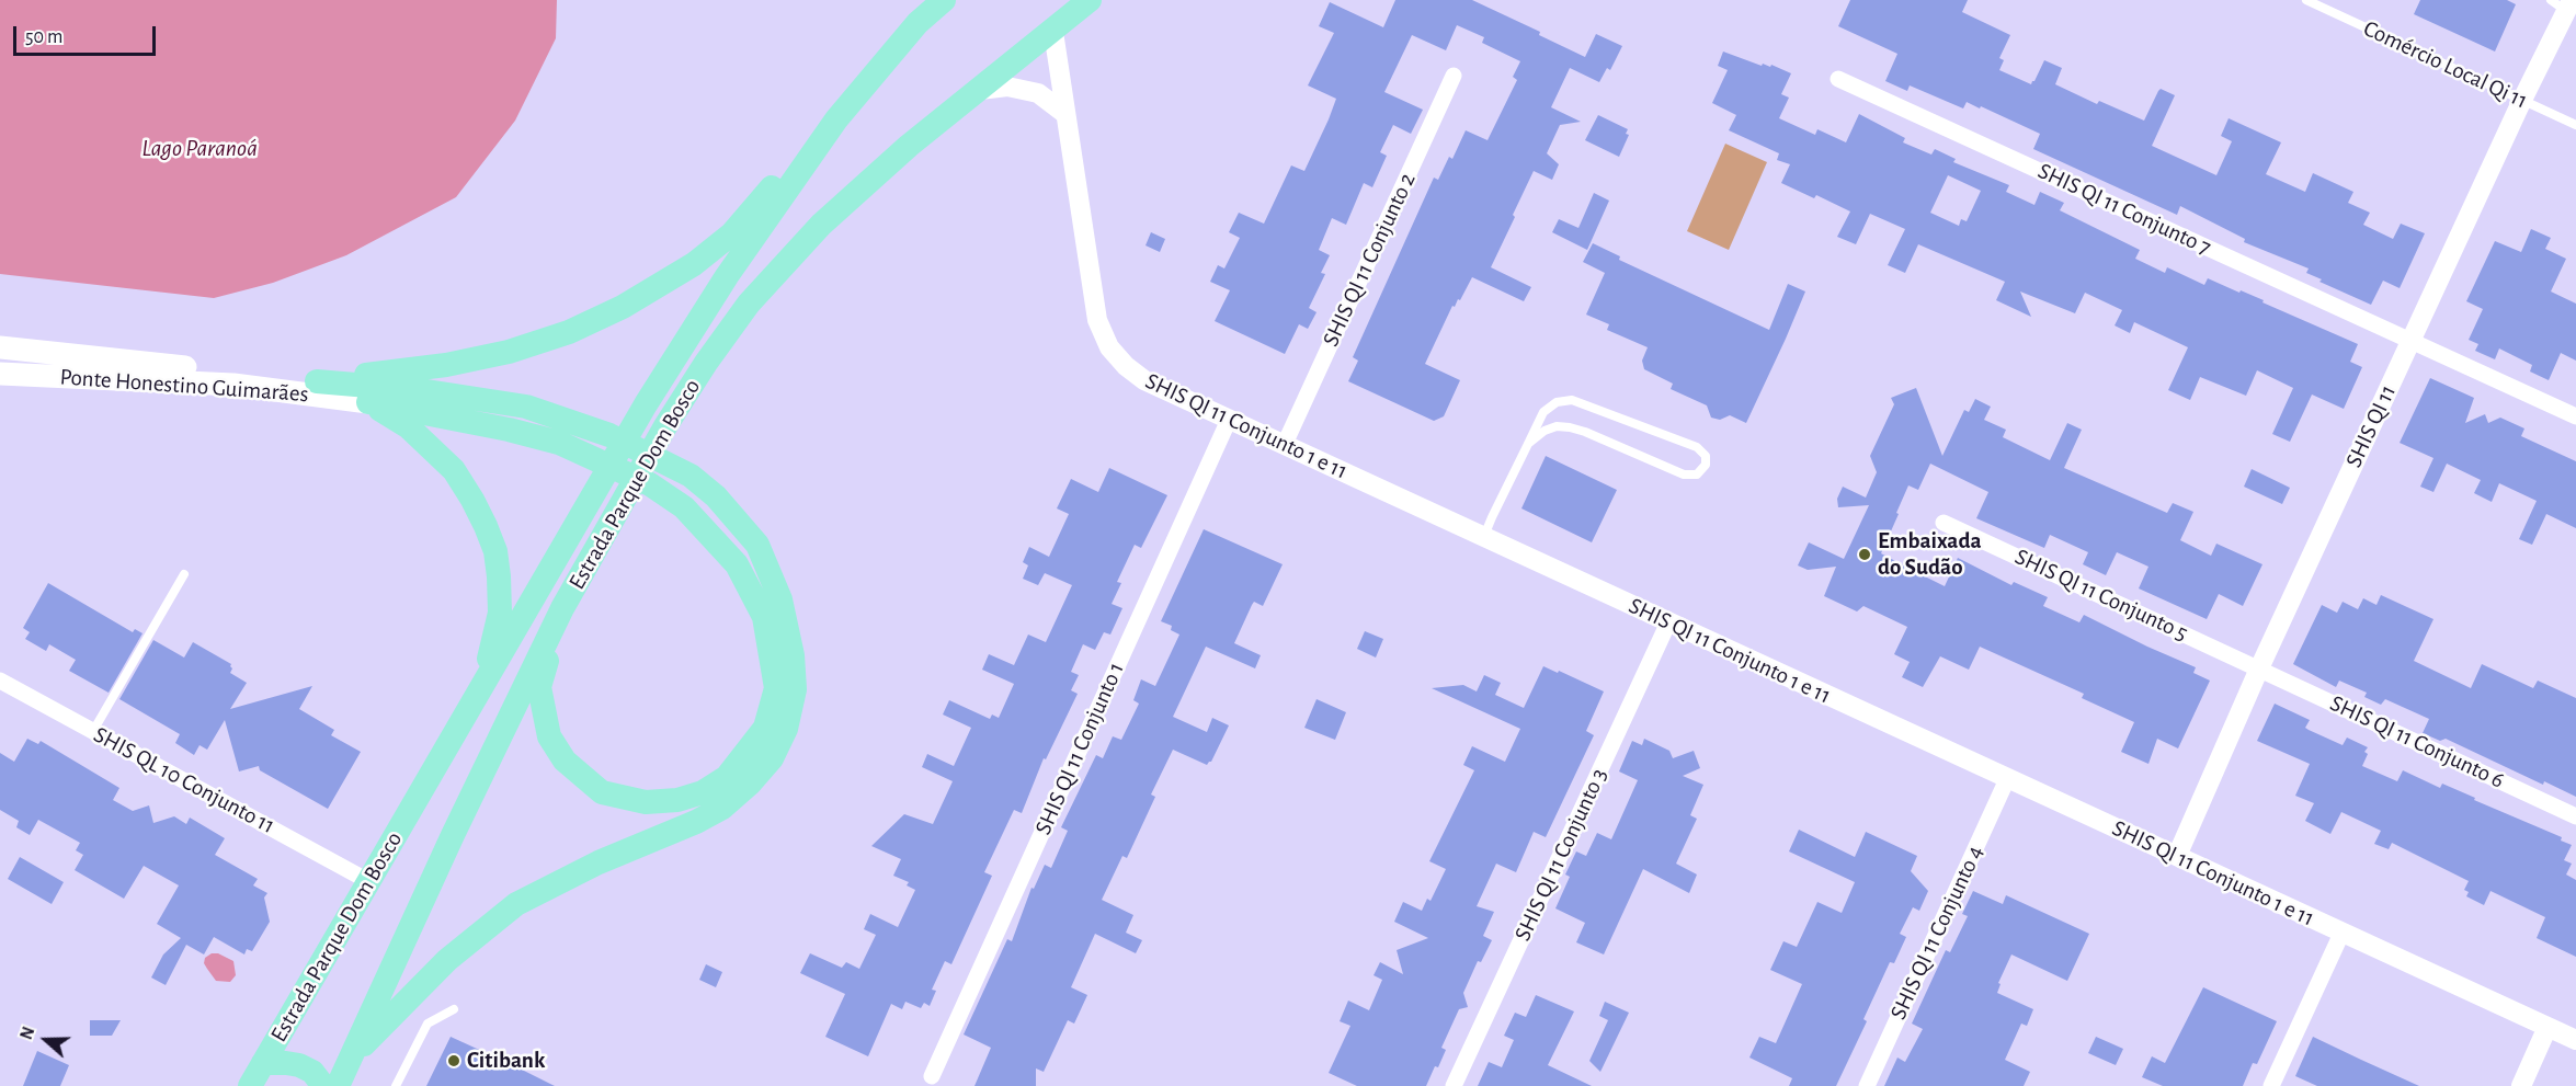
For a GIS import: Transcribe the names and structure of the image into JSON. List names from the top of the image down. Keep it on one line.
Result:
{"streets":{"main road":["Ponte Honestino Guimarães","Estrada Parque Dom Bosco"],"street":["SHIS QI 11 Conjunto 7","SHIS QI 11 Conjunto 2","SHIS QI 11 Conjunto 1 e 11","SHIS QI 11","SHIS QI 11 Conjunto 5","SHIS QI 11 Conjunto 6","SHIS QI 11 Conjunto 1","SHIS QL 10 Conjunto 11","SHIS QI 11 Conjunto 3","SHIS QI 11 Conjunto 4"],"lane":["Comércio Local Qi 11"]},"crossings":[["Comércio Local Qi 11","SHIS QI 11"],["SHIS QI 11 Conjunto 7","SHIS QI 11"],["SHIS QI 11 Conjunto 2","SHIS QI 11 Conjunto 1 e 11"],["SHIS QI 11 Conjunto 1 e 11","SHIS QI 11"],["SHIS QI 11 Conjunto 1 e 11","Estrada Parque Dom Bosco"],["SHIS QI 11 Conjunto 1 e 11","SHIS QI 11 Conjunto 1"],["SHIS QI 11 Conjunto 1 e 11","SHIS QI 11 Conjunto 3"],["SHIS QI 11 Conjunto 1 e 11","SHIS QI 11 Conjunto 4"],["SHIS QI 11","SHIS QI 11 Conjunto 5"],["SHIS QI 11","SHIS QI 11 Conjunto 6"],["Estrada Parque Dom Bosco","SHIS QL 10 Conjunto 11"],["SHIS QI 11 Conjunto 5","SHIS QI 11 Conjunto 6"]],"water":["Lago Paranoá"],"places":["Embaixada do Sudão","Citibank"],"scale_bar":"50 m","north":"left"}
